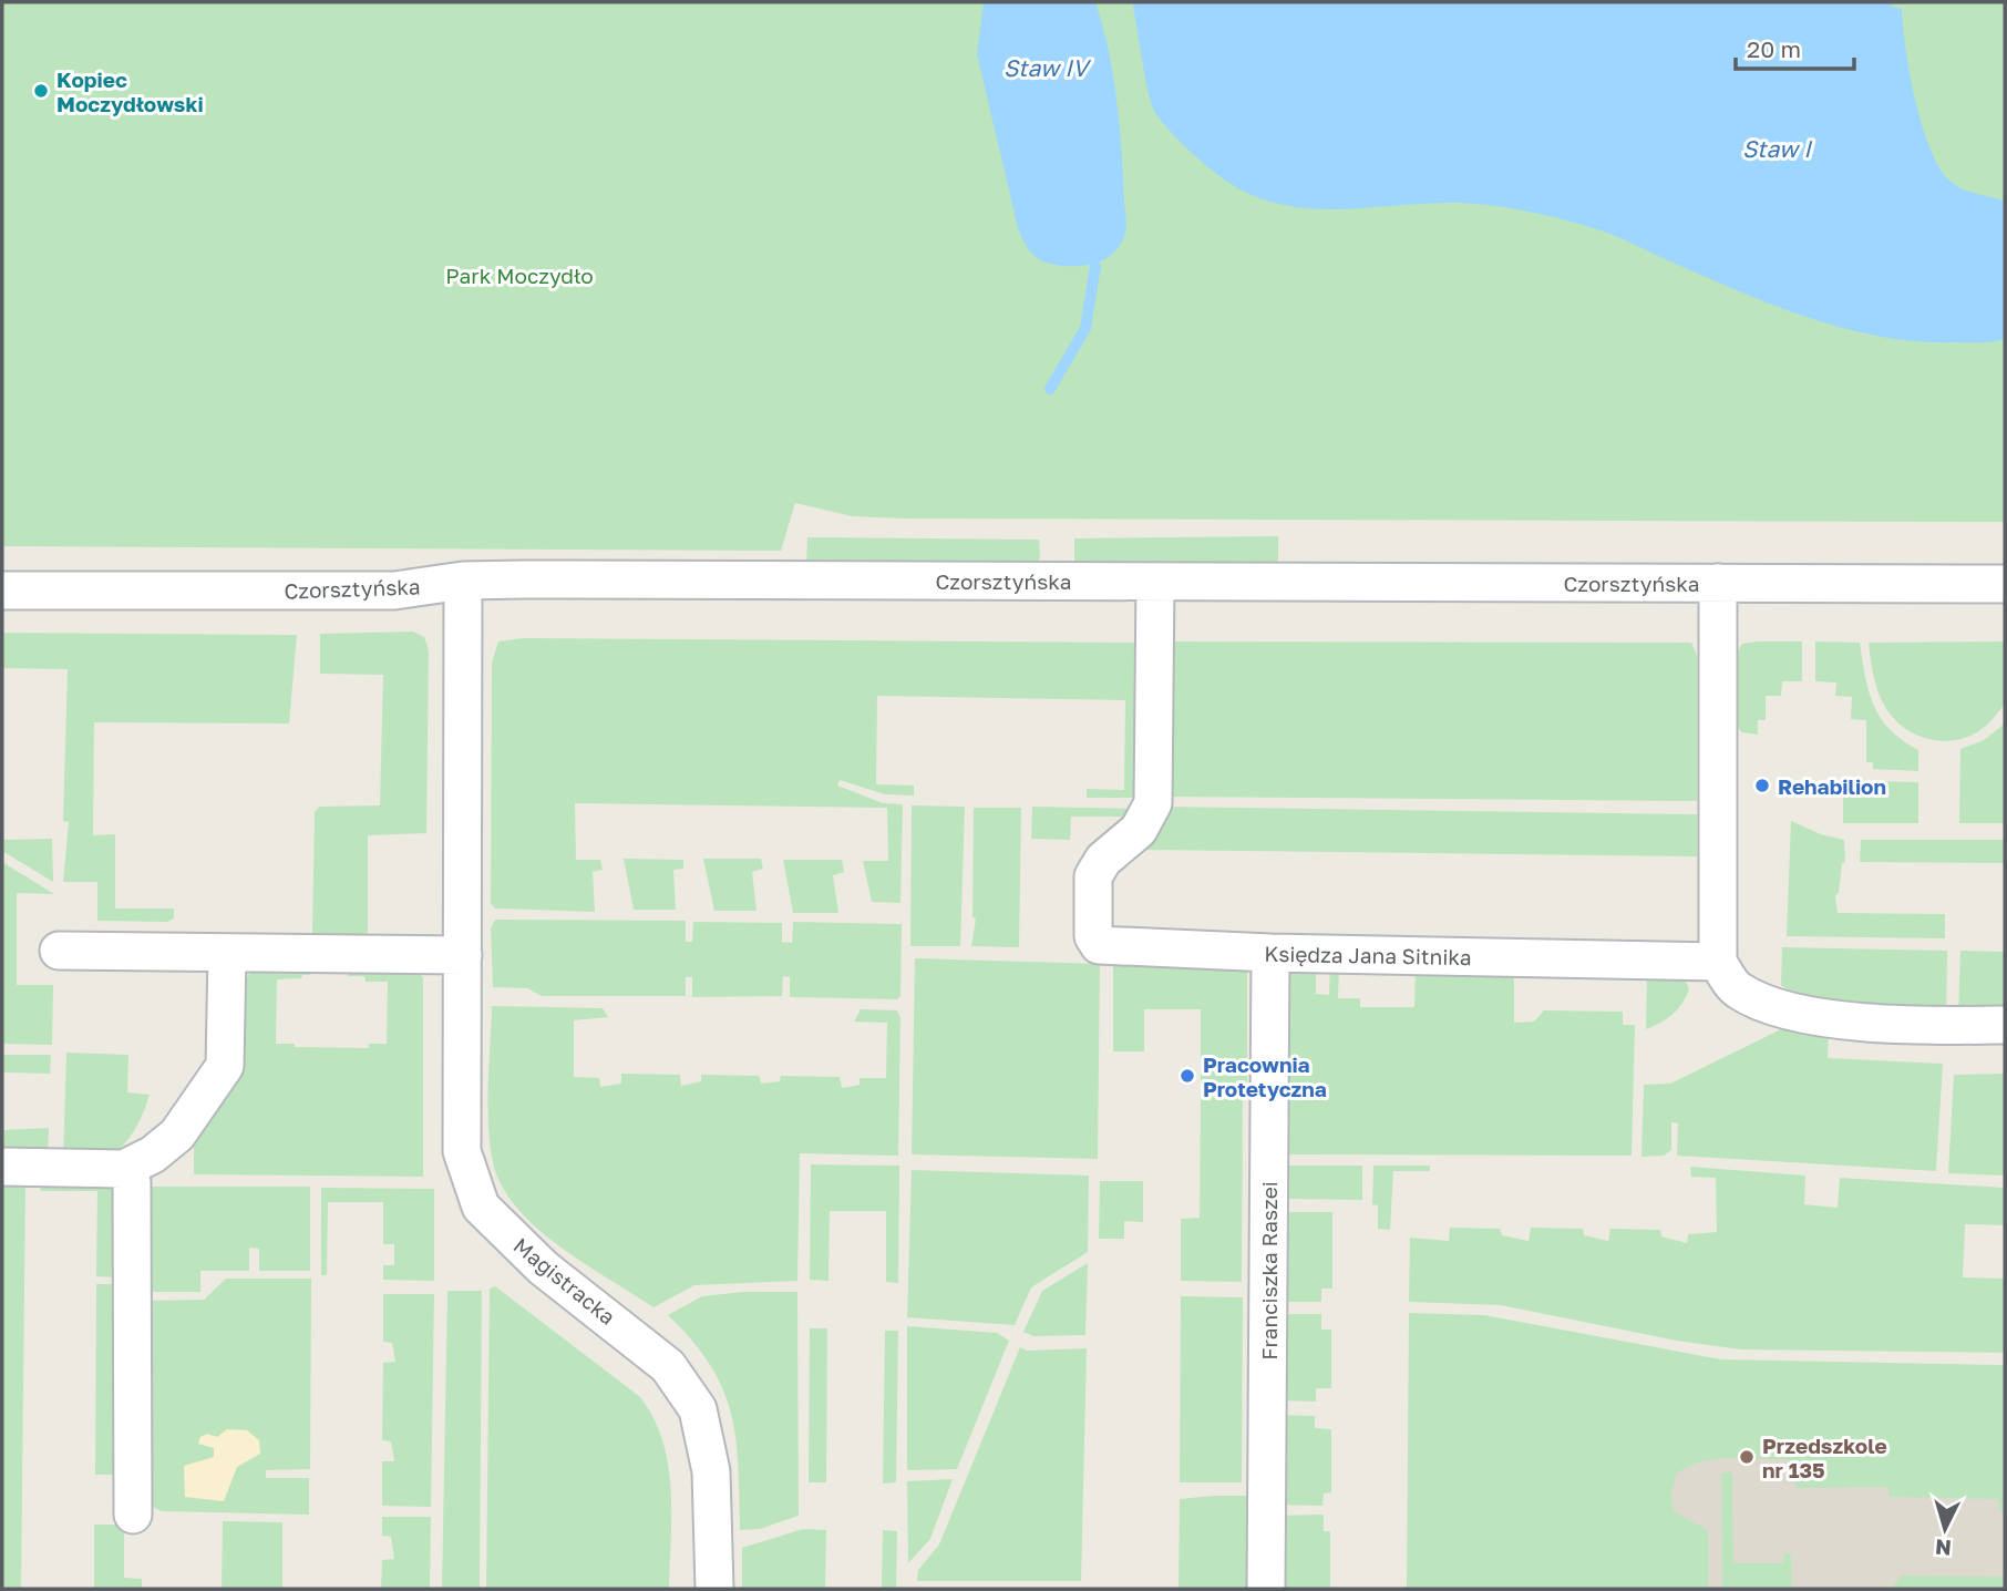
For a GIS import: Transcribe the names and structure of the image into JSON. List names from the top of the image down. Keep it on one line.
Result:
{"streets":{"street":["Czorsztyńska","Księdza Jana Sitnika","Franciszka Raszei","Magistracka"]},"crossings":[["Czorsztyńska","Księdza Jana Sitnika"],["Czorsztyńska","Magistracka"],["Księdza Jana Sitnika","Franciszka Raszei"]],"water":["Staw IV","Staw I"],"parks":["Park Moczydło"],"places":["Kopiec Moczydłowski","Rehabilion","Pracownia Protetyczna","Przedszkole nr 135"],"scale_bar":"20 m","north":"bottom"}
